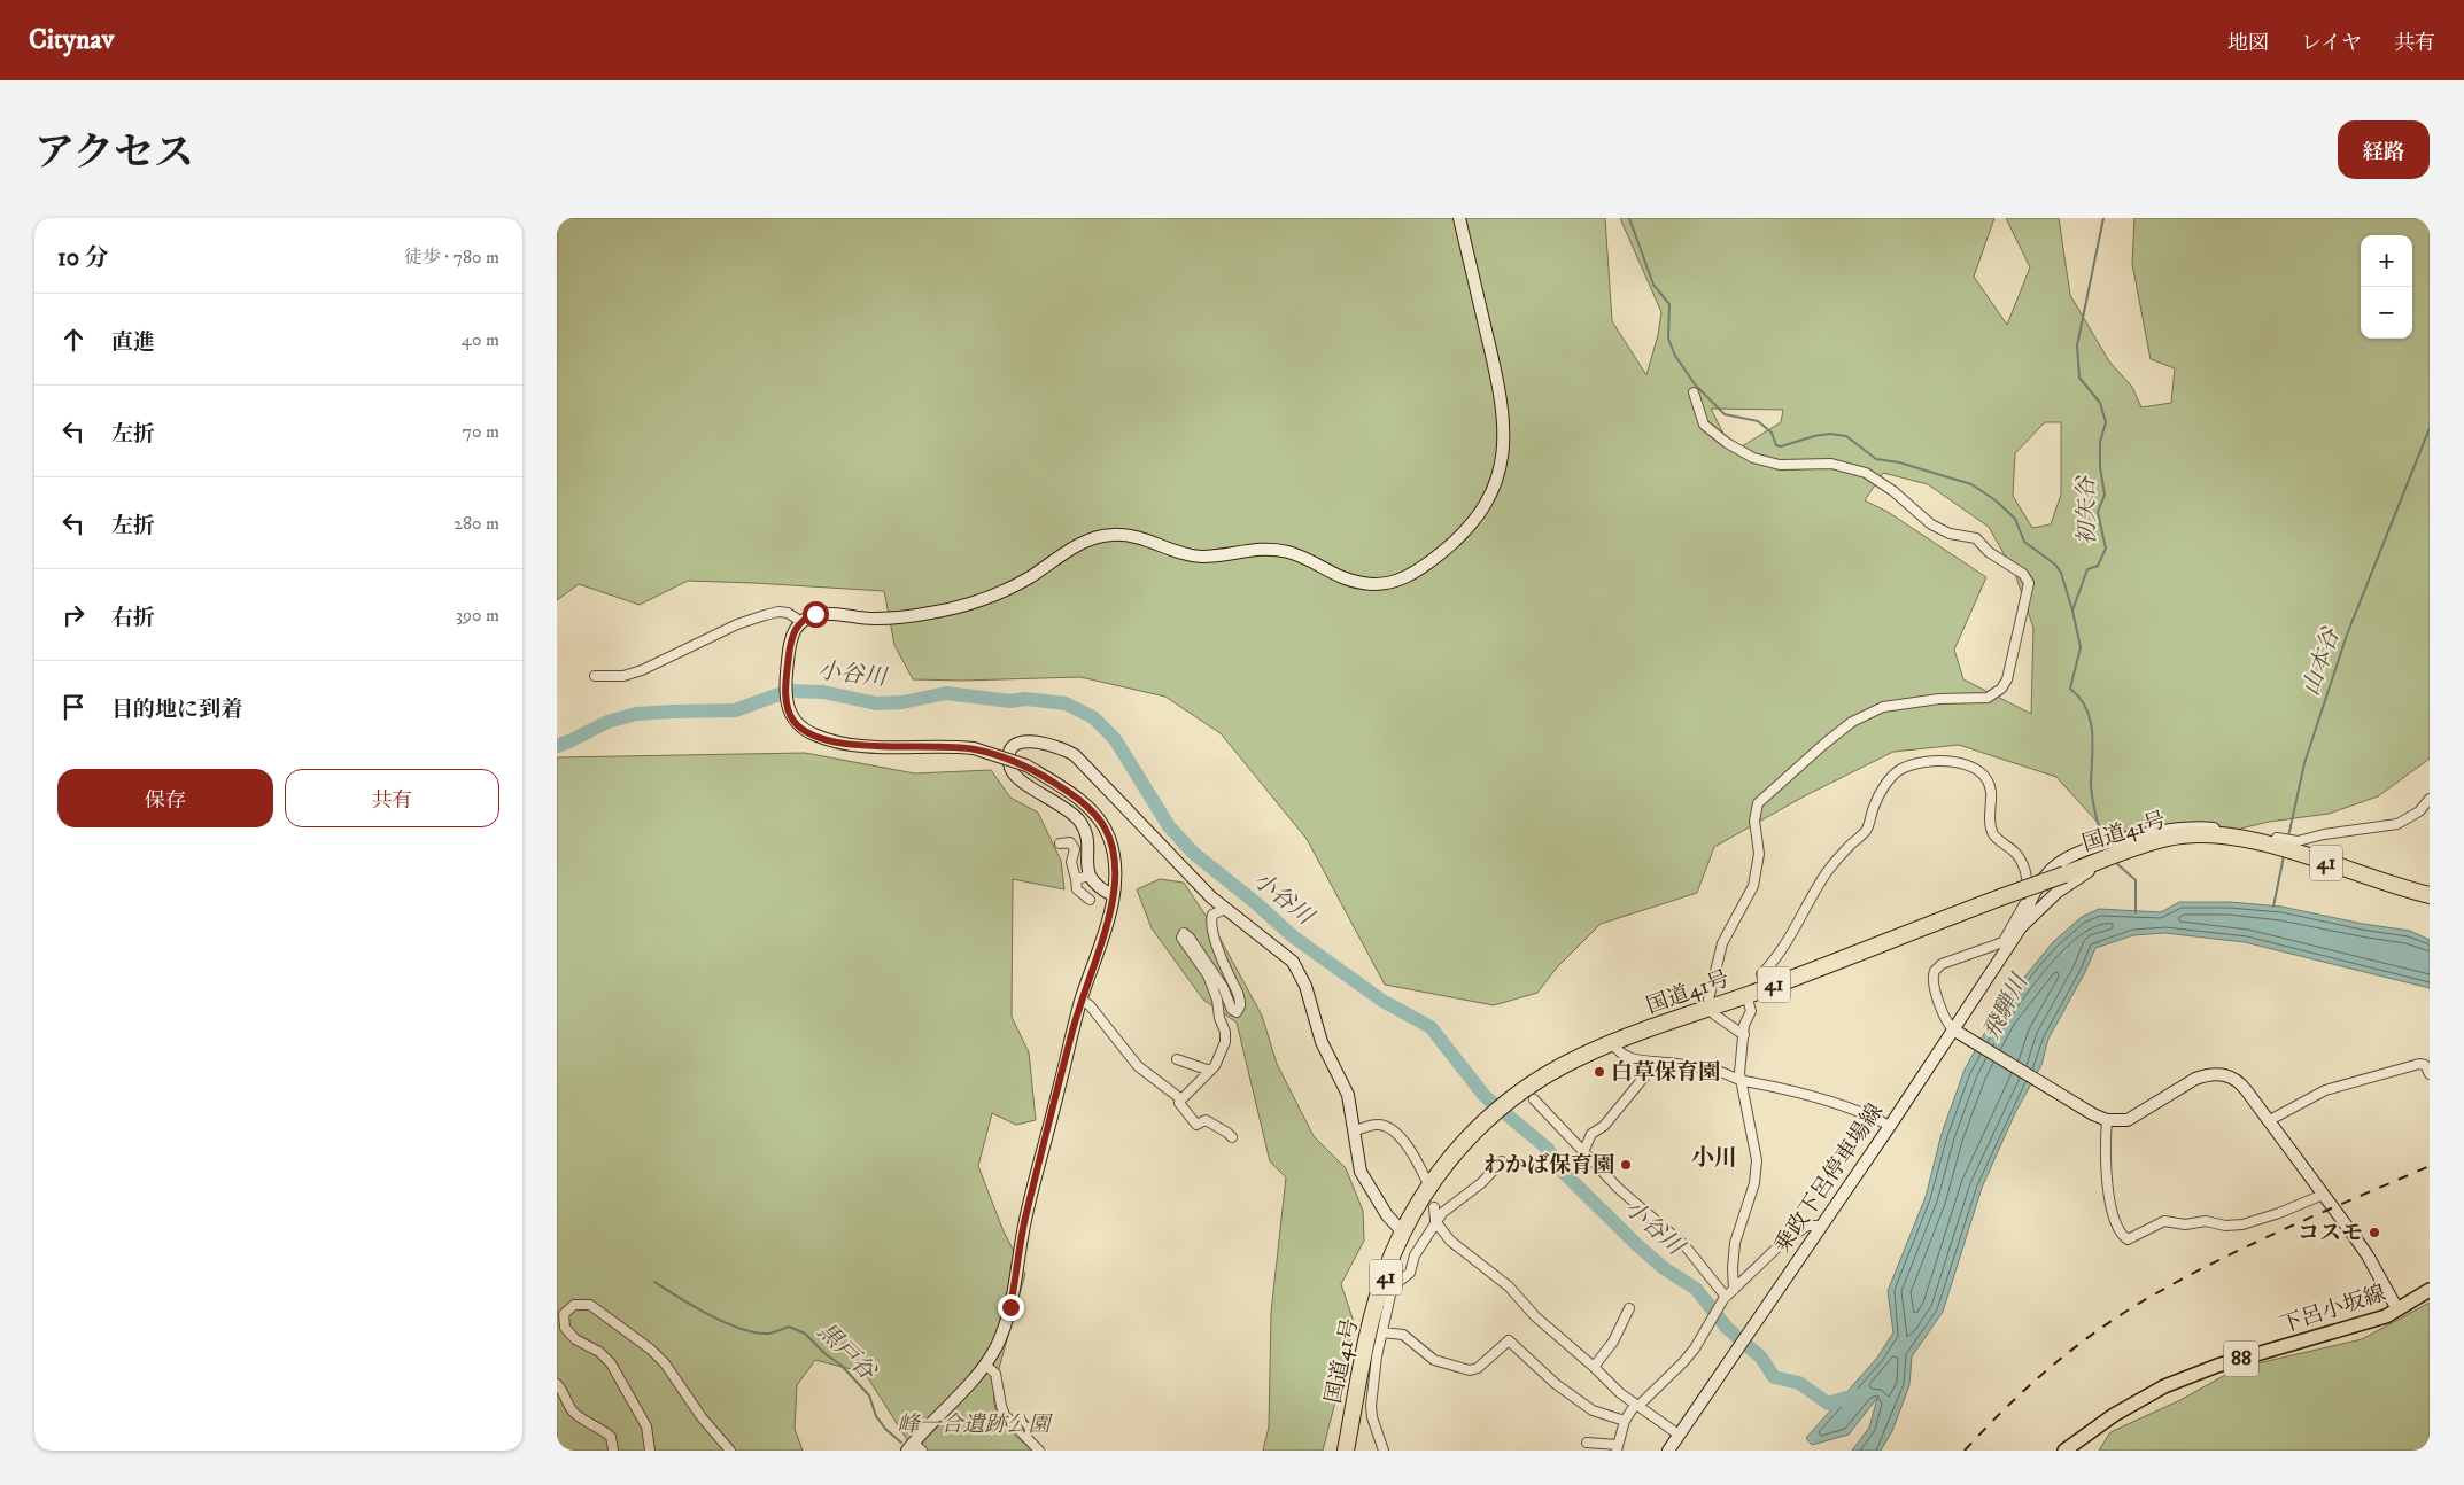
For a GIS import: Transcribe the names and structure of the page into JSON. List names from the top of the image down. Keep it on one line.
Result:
{"streets":{"highway":["国道41号","41"],"main road":["下呂小坂線","88"],"street":["乗政下呂停車場線"]},"districts":["小川"],"water":["初矢谷","山本谷","小谷川","飛騨川","黒戸谷"],"parks":["峰一合遺跡公園"],"places":["白草保育園","わかば保育園","コスモ"],"page":{"header":"Citynav","nav":["地図","レイヤ","共有"],"title":"アクセス","buttons":["経路",["保存","共有"]],"heading":["10 分","徒歩 · 780 m"],"map_buttons":["+","−"],"list":[["直進","40 m"],["左折","70 m"],["左折","280 m"],["右折","390 m"],"目的地に到着"]}}
